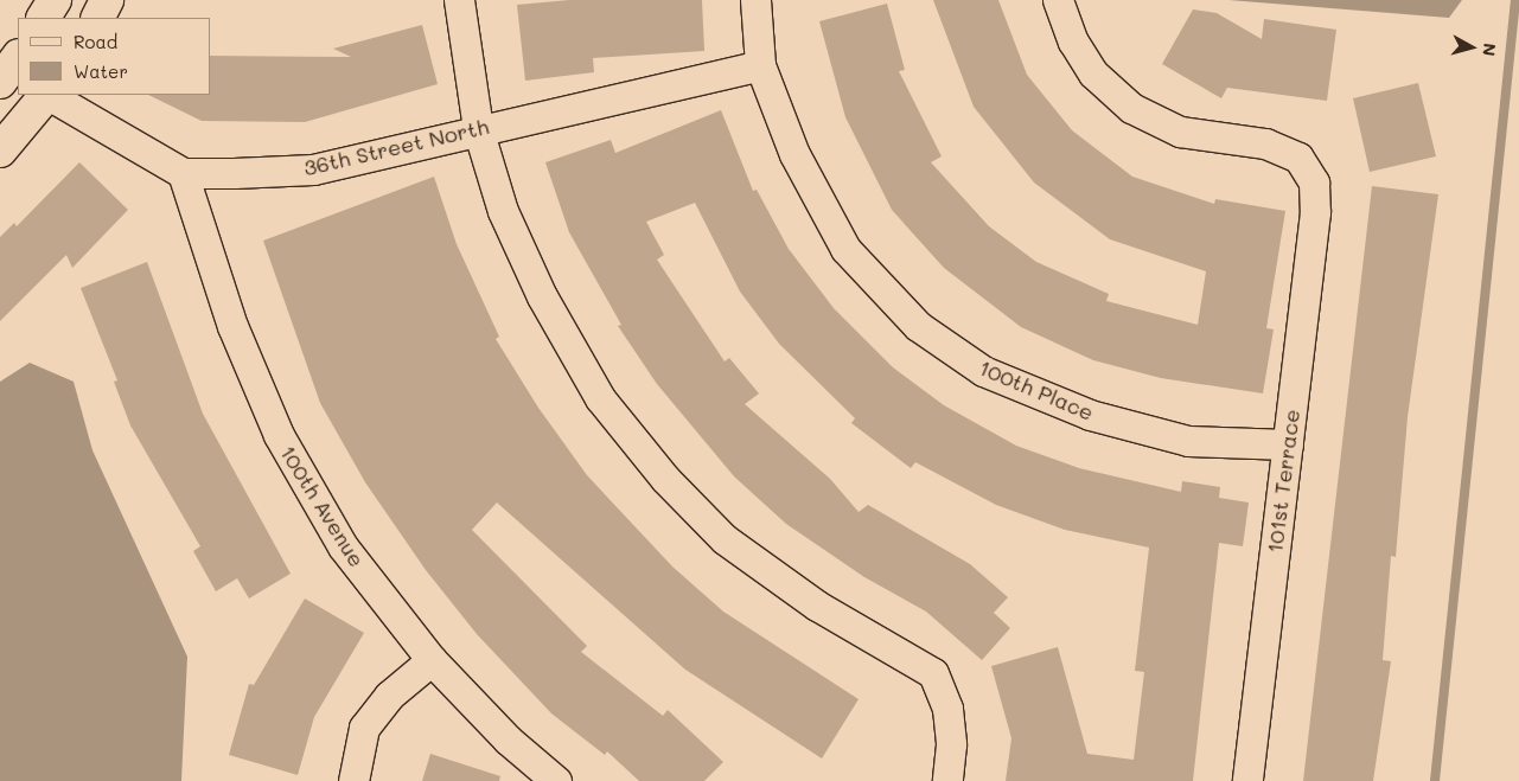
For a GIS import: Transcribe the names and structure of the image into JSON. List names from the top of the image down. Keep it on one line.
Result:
{"streets":{"street":["36th Street North","100th Place","101st Terrace","100th Avenue"]},"crossings":[["36th Street North","100th Place"],["36th Street North","100th Avenue"],["100th Place","101st Terrace"]],"legend":["Road","Water"],"north":"right"}
